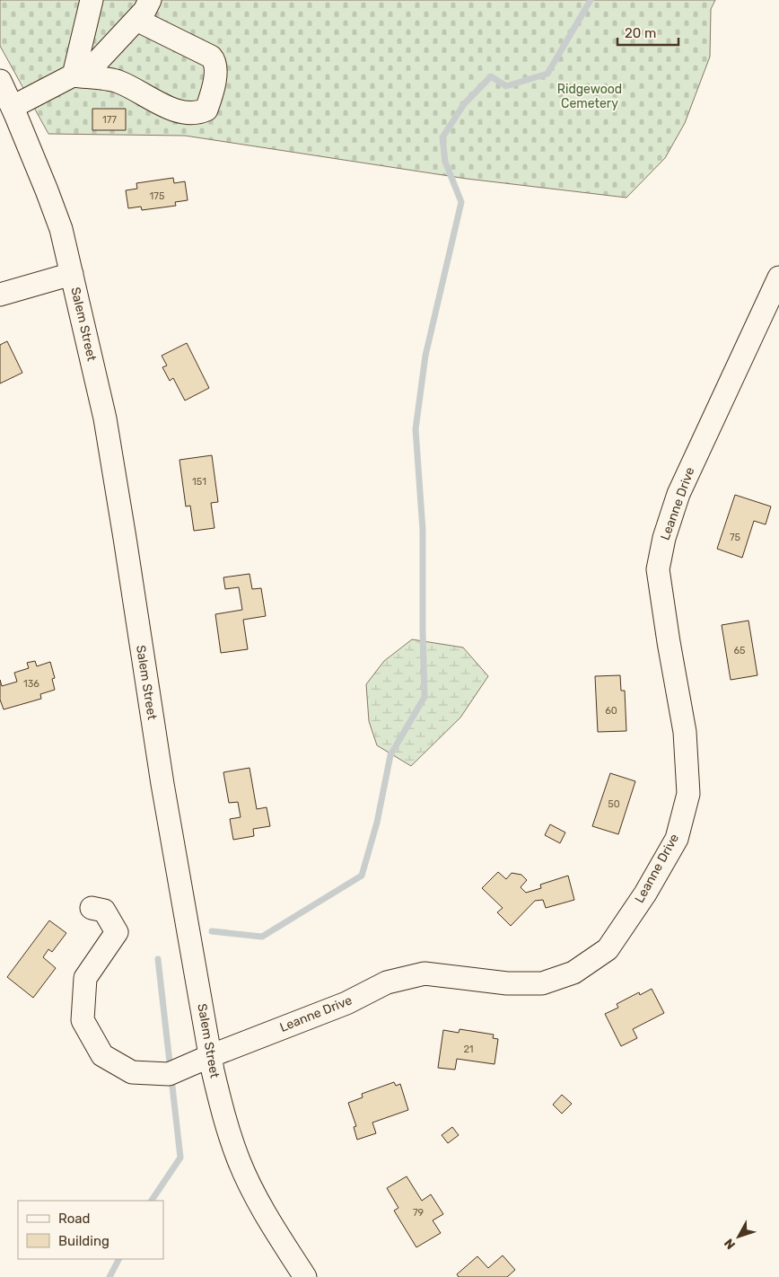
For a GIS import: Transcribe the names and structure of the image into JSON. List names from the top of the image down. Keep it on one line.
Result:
{"streets":{"street":["Salem Street","Leanne Drive"]},"crossings":[["Salem Street","Leanne Drive"]],"parks":["Ridgewood Cemetery"],"house_numbers":["177","175","151","75","65","136","60","50","21","79"],"legend":["Road","Building"],"scale_bar":"20 m","north":"bottom left"}
